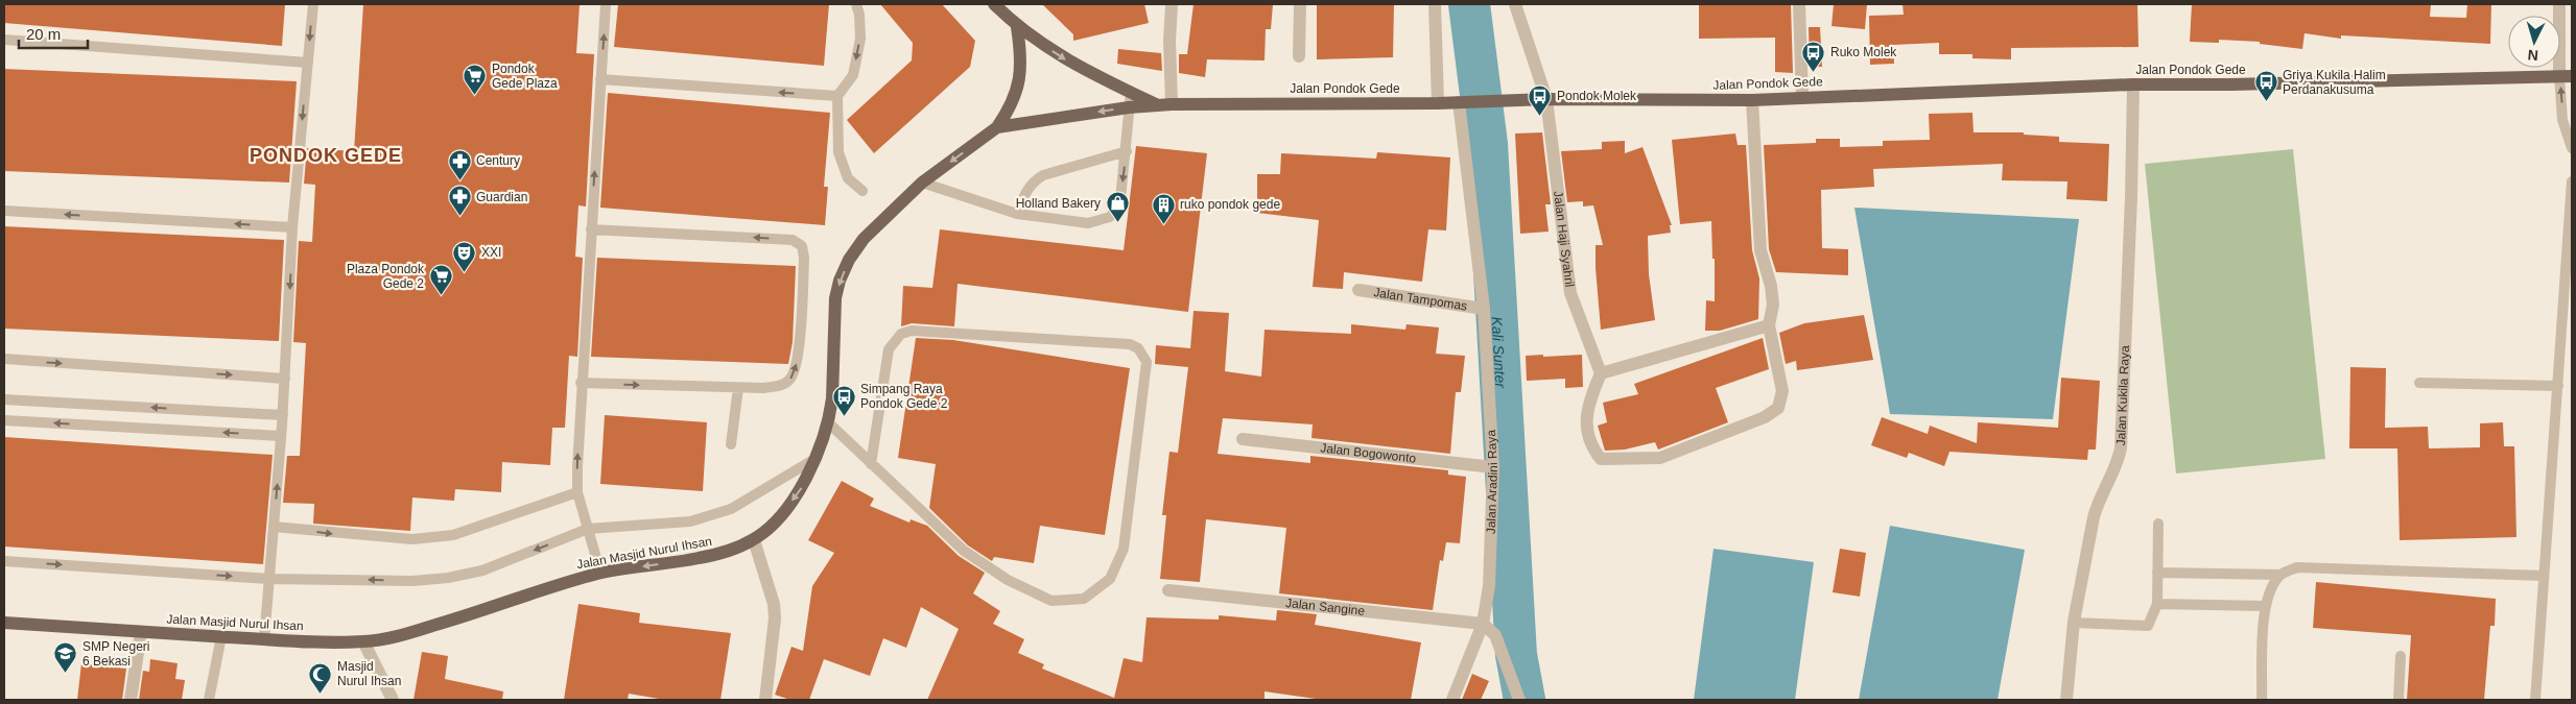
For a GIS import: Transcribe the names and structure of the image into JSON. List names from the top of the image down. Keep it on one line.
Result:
{"streets":{"main road":["Jalan Pondok Gede","Jalan Masjid Nurul Ihsan"],"street":["Jalan Haji Syahril","Jalan Tampomas","Jalan Kukila Raya","Jalan Bogowonto","Jalan Aradini Raya","Jalan Sangine"]},"crossings":[["Jalan Pondok Gede","Jalan Haji Syahril"],["Jalan Pondok Gede","Jalan Kukila Raya"],["Jalan Pondok Gede","Jalan Aradini Raya"],["Jalan Pondok Gede","Jalan Masjid Nurul Ihsan"],["Jalan Tampomas","Jalan Aradini Raya"],["Jalan Bogowonto","Jalan Aradini Raya"],["Jalan Aradini Raya","Jalan Sangine"]],"one_way":["Jalan Masjid Nurul Ihsan"],"districts":["PONDOK GEDE"],"water":["Kali Sunter"],"places":{"bus stop":["Ruko Molek","Griya Kukila Halim Perdanakusuma","Pondok Molek","Simpang Raya Pondok Gede 2"],"supermarket":["Pondok Gede Plaza","Plaza Pondok Gede 2"],"pharmacy":["Century","Guardian"],"shop":["Holland Bakery"],"building":["ruko pondok gede"],"theatre":["XXI"],"school or university":["SMP Negeri 6 Bekasi"],"mosque":["Masjid Nurul Ihsan"]},"scale_bar":"20 m","north":"bottom"}
